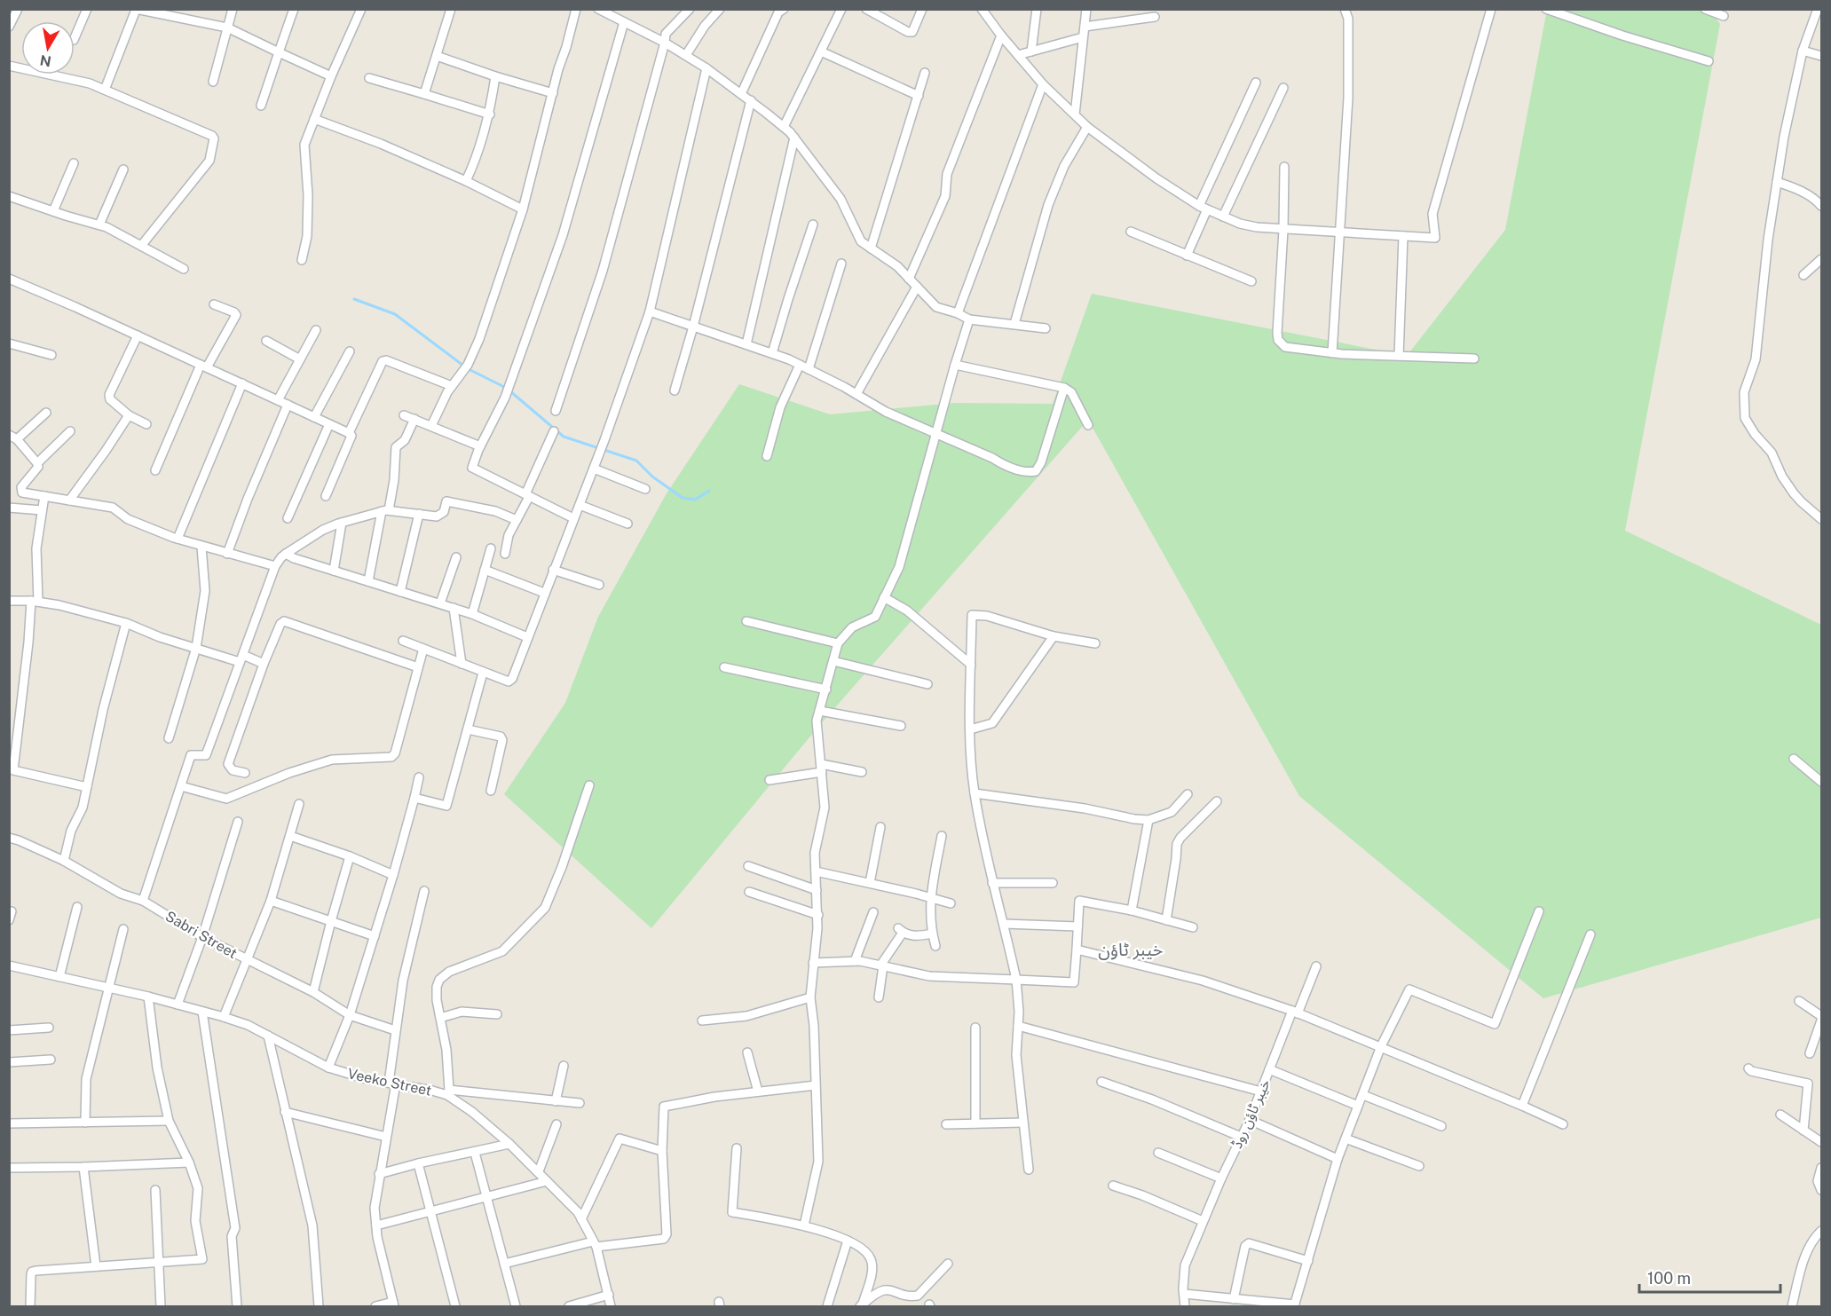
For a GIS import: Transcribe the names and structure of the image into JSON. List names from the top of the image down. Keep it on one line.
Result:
{"streets":{"street":["Sabri Street","Veeko Street","خیبر ٹاؤن روڈ"]},"districts":["خیبر ٹاؤن"],"scale_bar":"100 m","north":"bottom"}
